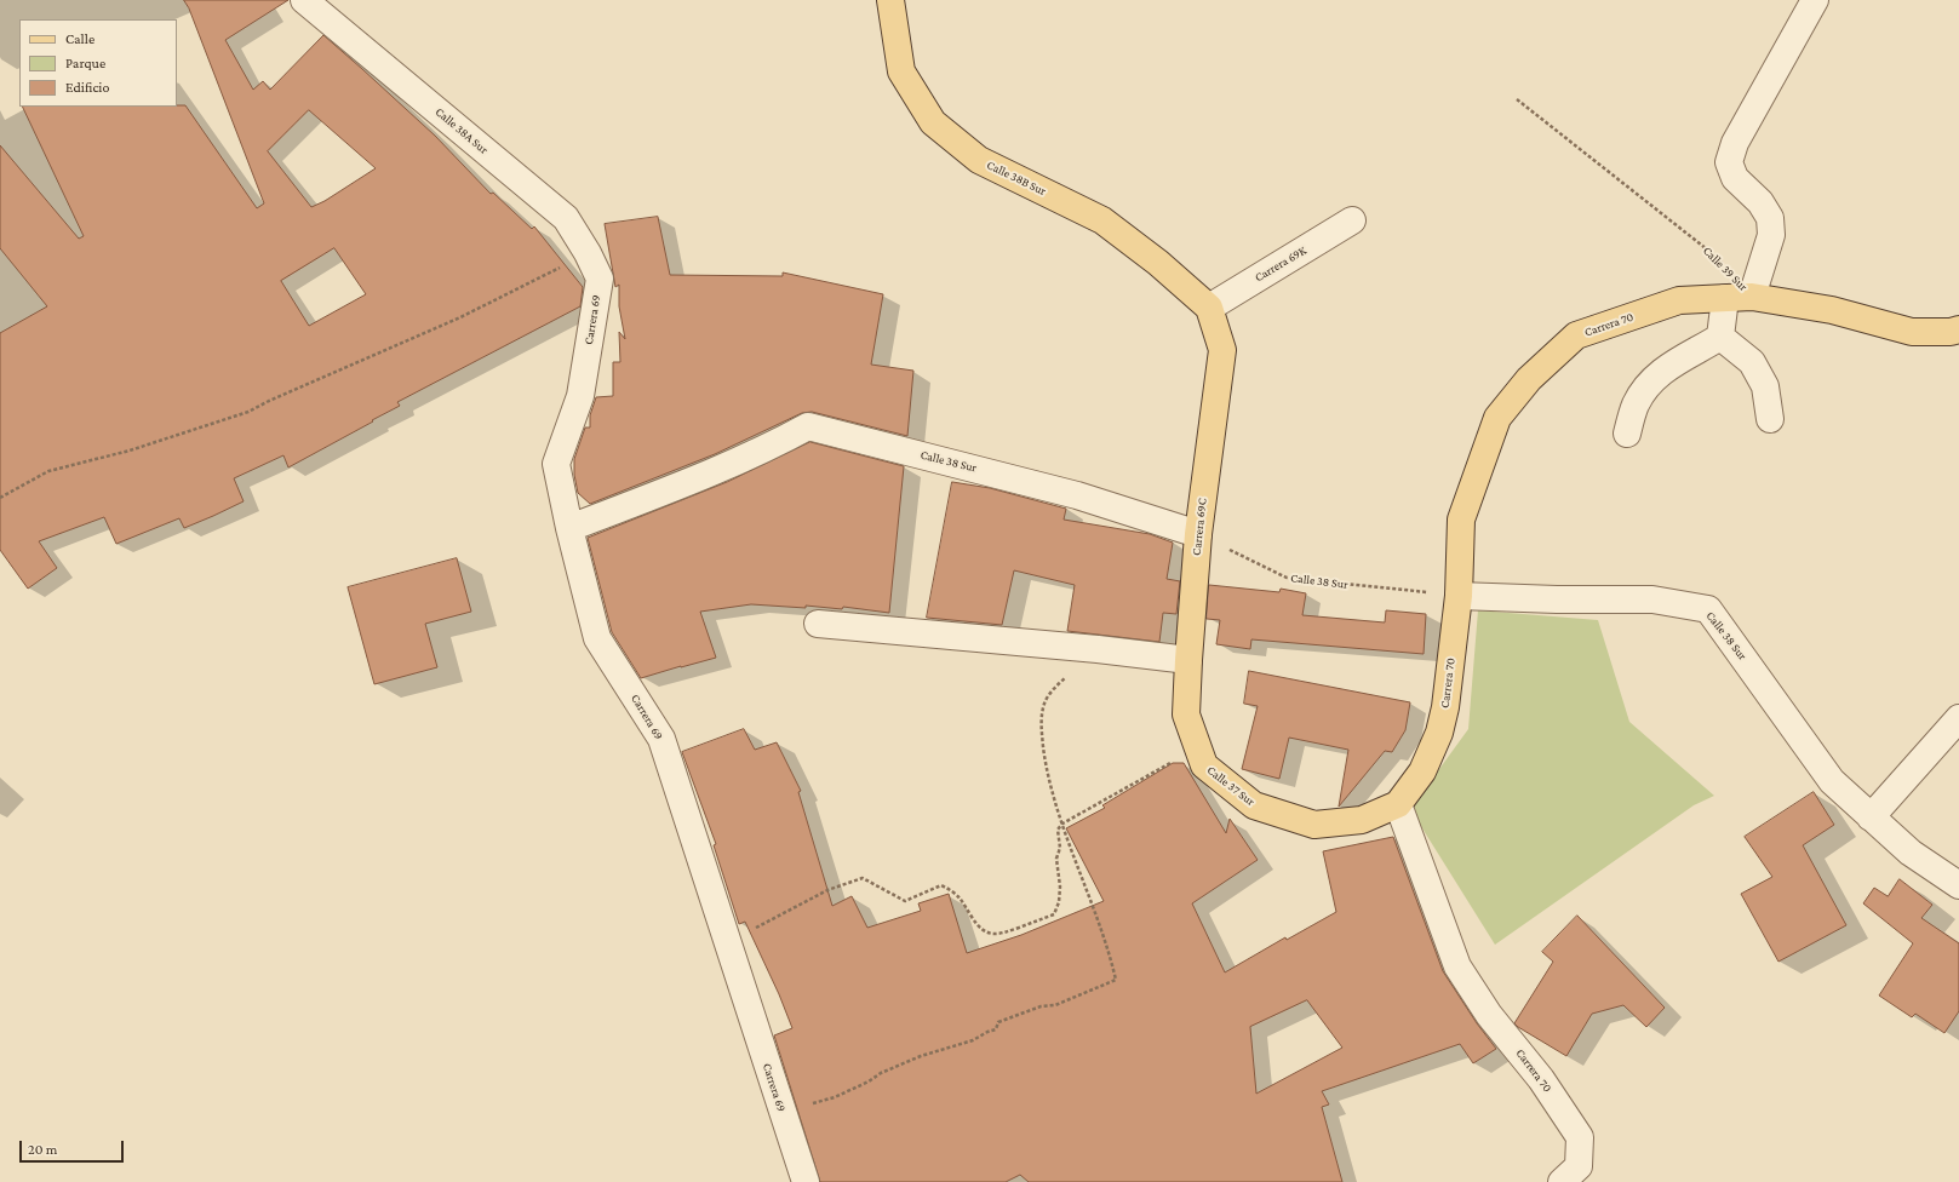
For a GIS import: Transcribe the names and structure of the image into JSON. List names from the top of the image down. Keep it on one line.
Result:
{"streets":{"main road":["Calle 38B Sur","Calle 39 Sur","Carrera 70","Carrera 69C","Calle 37 Sur"],"street":["Calle 38A Sur","Carrera 69K","Carrera 69","Calle 38 Sur"]},"crossings":[["Calle 38A Sur","Carrera 69"],["Calle 38B Sur","Carrera 69K"],["Calle 38B Sur","Carrera 69C"],["Carrera 69K","Carrera 69C"],["Calle 39 Sur","Carrera 70"],["Carrera 69","Calle 38 Sur"],["Carrera 70","Calle 38 Sur"],["Carrera 70","Calle 37 Sur"],["Calle 38 Sur","Carrera 69C"],["Carrera 69C","Calle 37 Sur"]],"legend":["Calle","Parque","Edificio"],"scale_bar":"20 m"}
